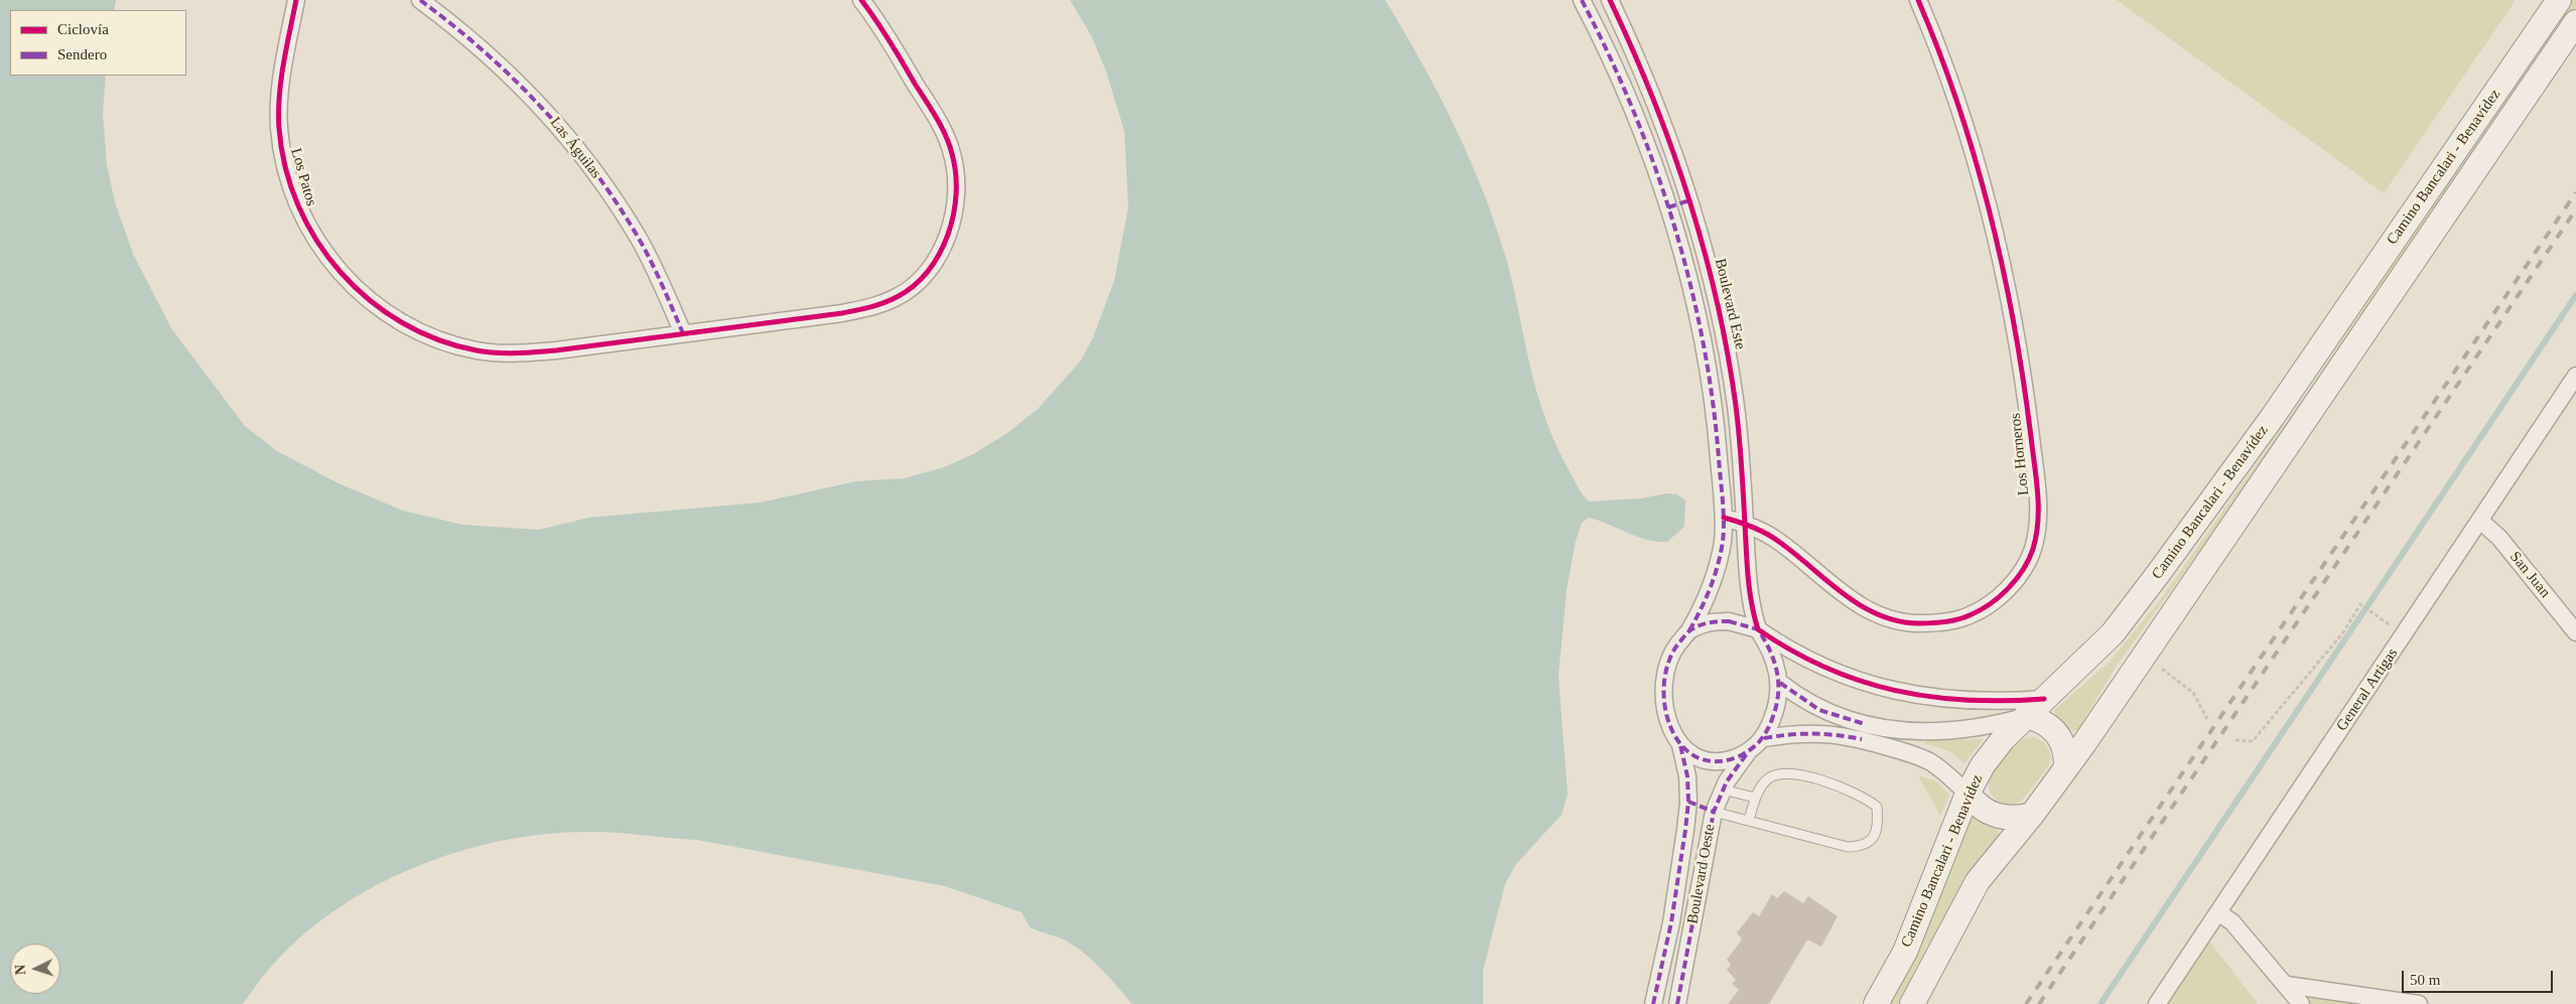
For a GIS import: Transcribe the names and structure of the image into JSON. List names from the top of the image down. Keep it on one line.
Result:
{"streets":{"main road":["Camino Bancalari - Benavídez"],"street":["Las Águilas","Los Patos","Boulevard Este","Los Horneros","San Juan","General Artigas","Boulevard Oeste"]},"crossings":[["Las Águilas","Los Patos"],["Boulevard Este","Los Horneros"],["Boulevard Este","Boulevard Oeste"],["San Juan","General Artigas"]],"legend":["Ciclovía","Sendero"],"scale_bar":"50 m","north":"left"}
